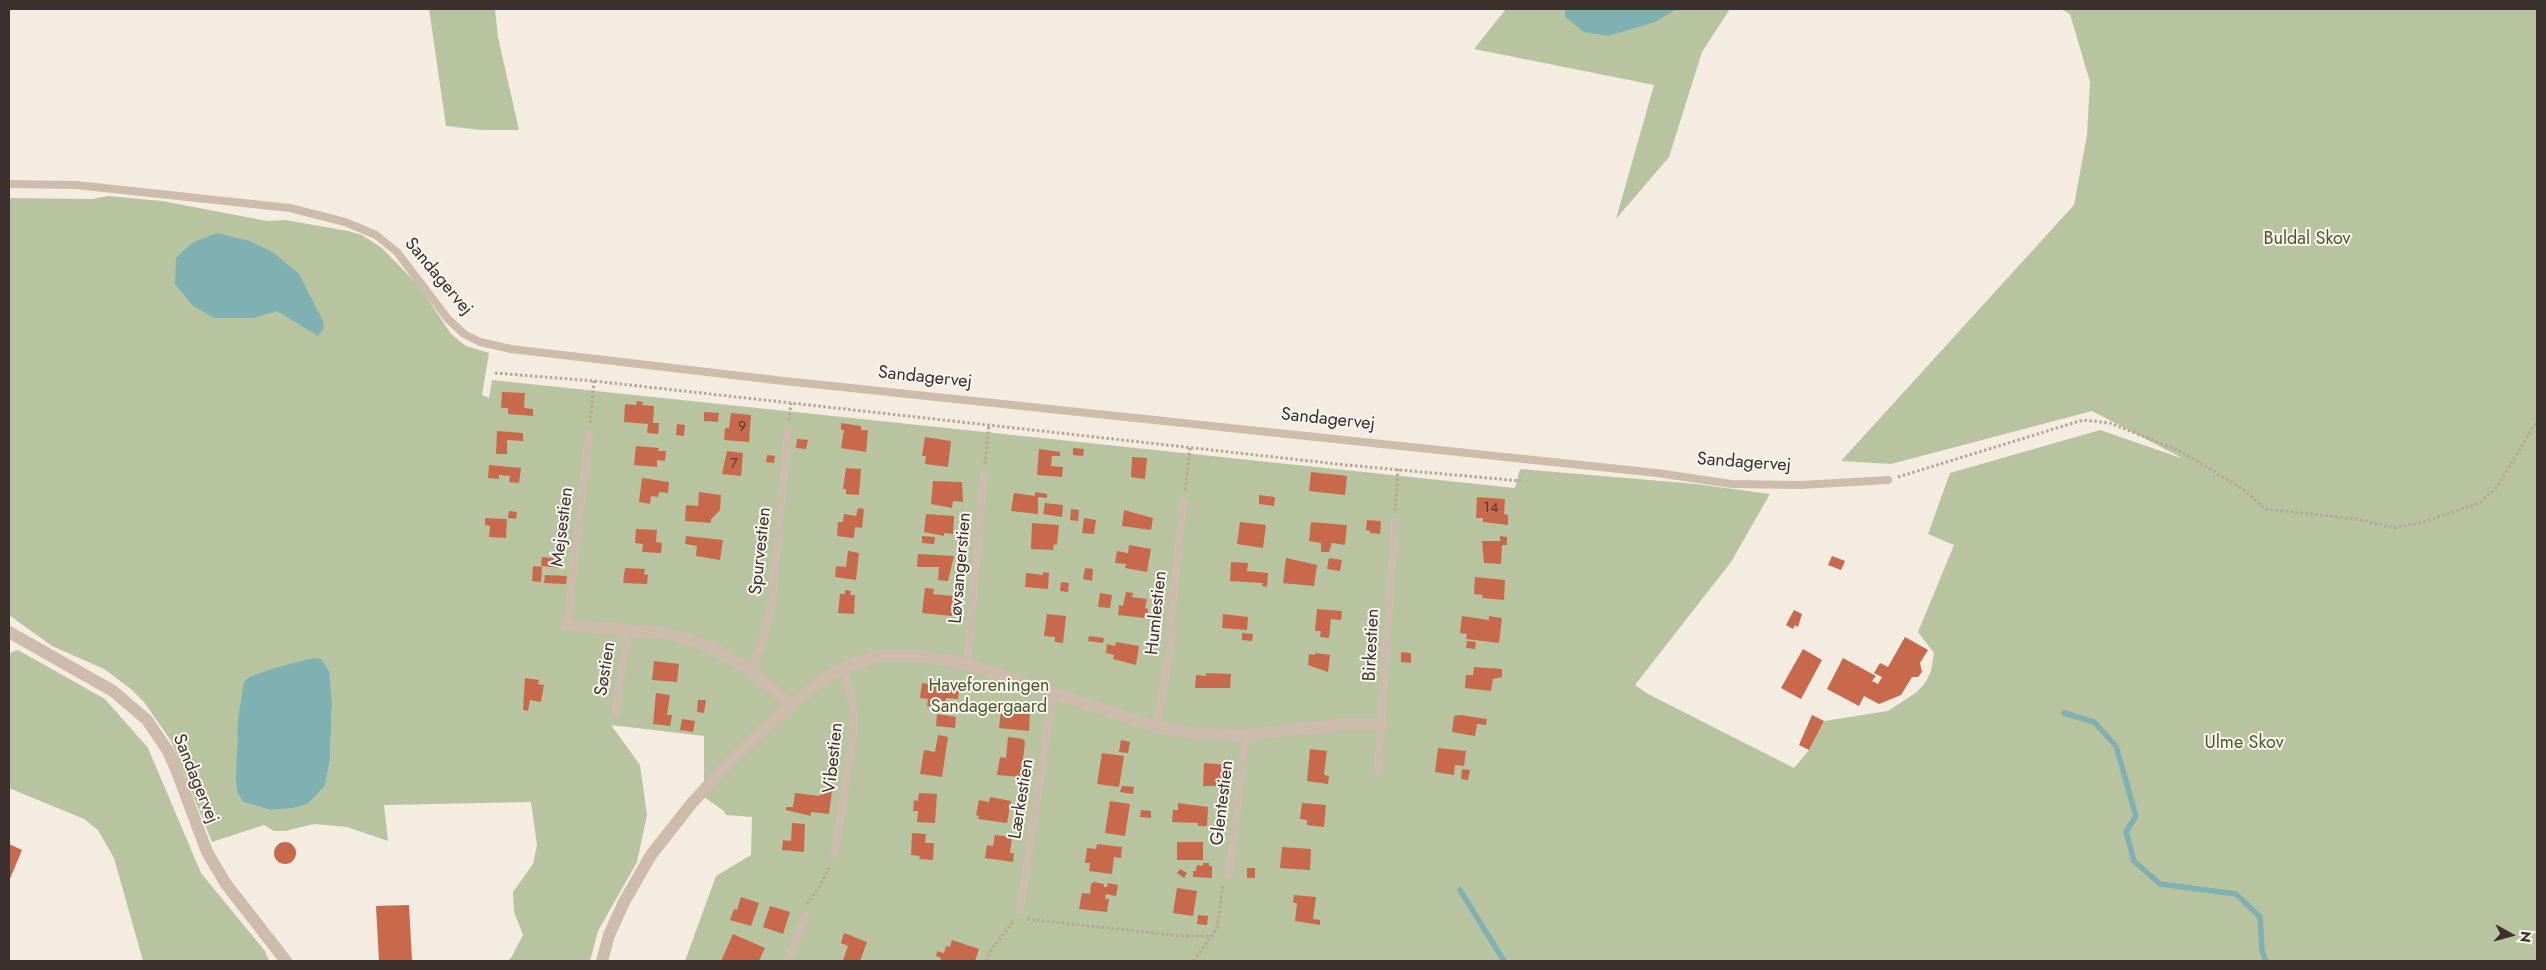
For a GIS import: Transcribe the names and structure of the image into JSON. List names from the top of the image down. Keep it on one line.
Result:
{"streets":{"street":["Sandagervej"],"lane":["Mejsestien","Spurvestien","Løvsangerstien","Humlestien","Birkestien","Søstien","Vibestien","Lærkestien","Glentestien"]},"parks":["Buldal Skov","Haveforeningen Sandagergaard","Ulme Skov"],"house_numbers":["9","7","14"],"north":"right"}
